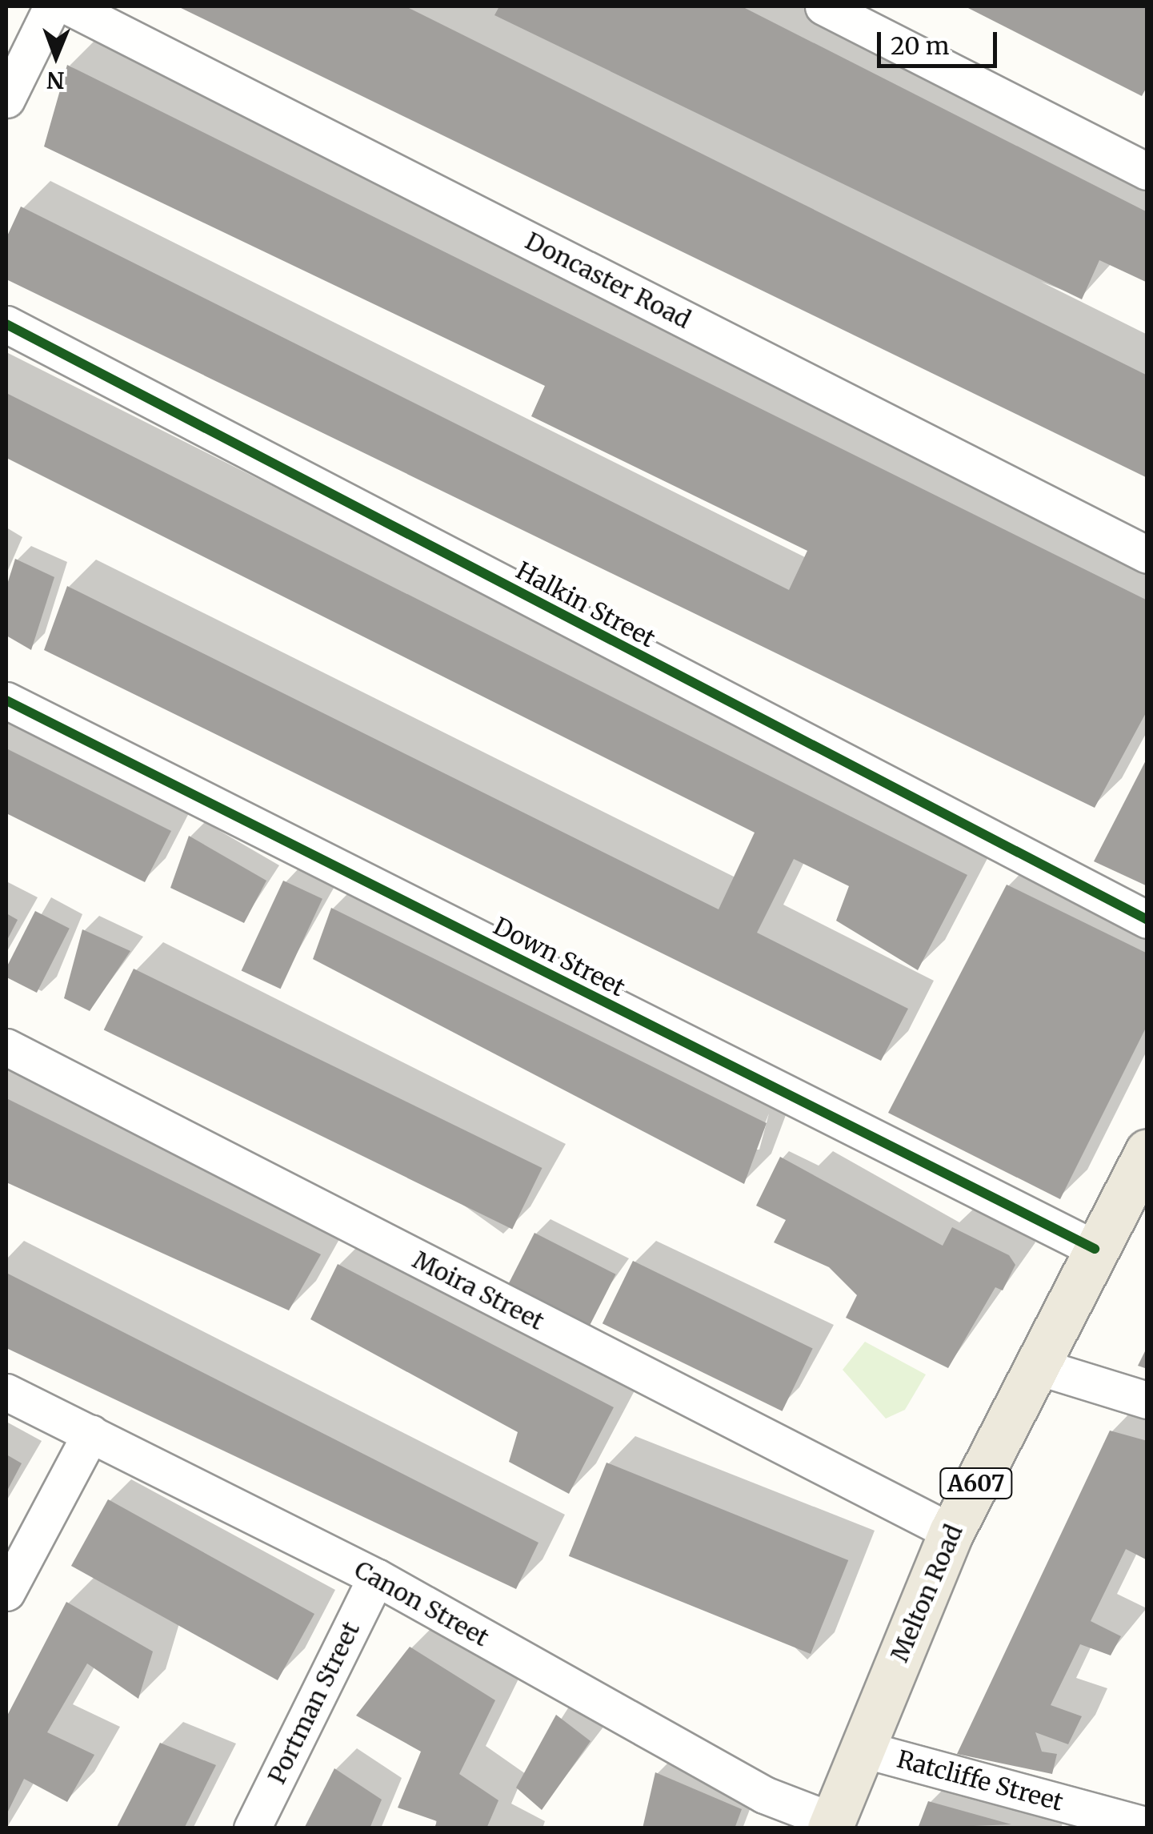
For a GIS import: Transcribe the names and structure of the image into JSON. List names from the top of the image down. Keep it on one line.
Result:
{"streets":{"main road":["A607","Melton Road"],"street":["Doncaster Road","Halkin Street","Down Street","Moira Street","Canon Street","Portman Street","Ratcliffe Street"]},"crossings":[["Down Street","Melton Road"],["Moira Street","Melton Road"],["Melton Road","Canon Street"],["Melton Road","Ratcliffe Street"],["Canon Street","Portman Street"]],"scale_bar":"20 m","north":"bottom"}
